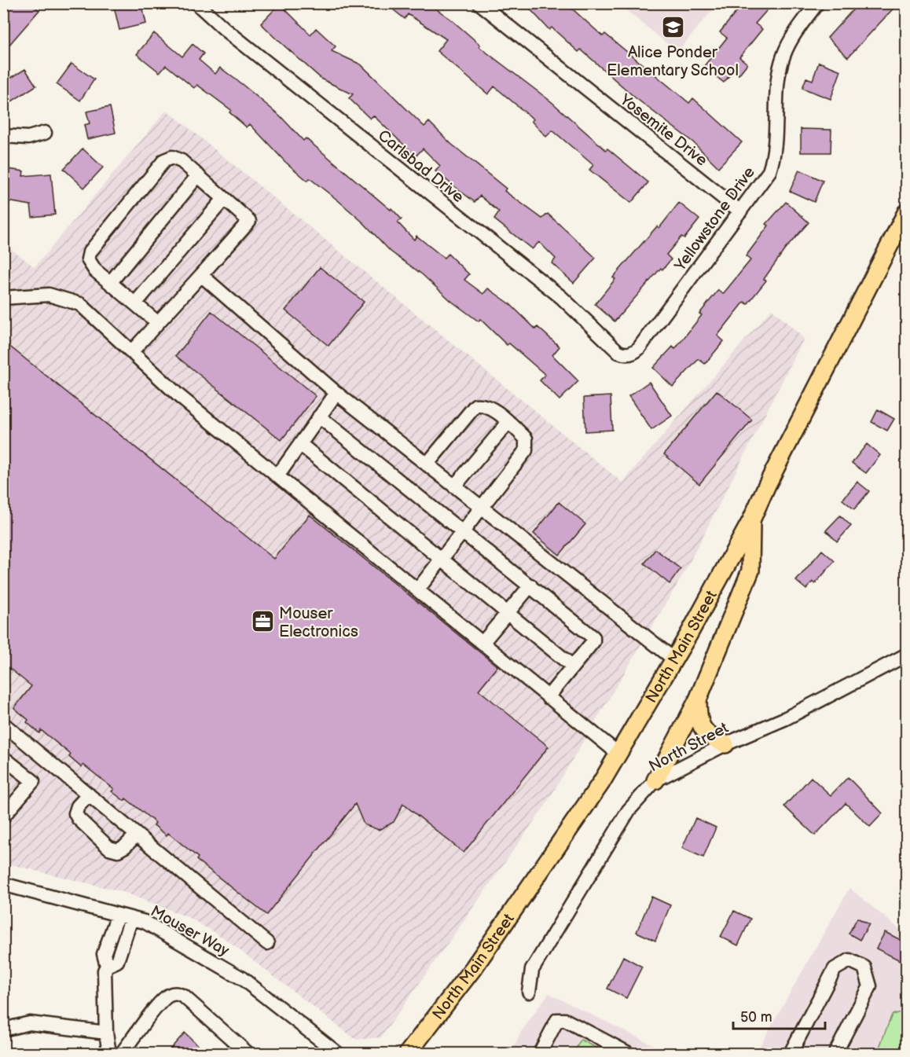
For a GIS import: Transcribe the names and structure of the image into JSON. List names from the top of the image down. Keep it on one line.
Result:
{"streets":{"main road":["North Main Street"],"street":["Yosemite Drive","Carlsbad Drive","Yellowstone Drive","North Street","Mouser Way"]},"crossings":[["Yosemite Drive","Yellowstone Drive"],["Carlsbad Drive","Yellowstone Drive"]],"places":{"school or university":["Alice Ponder Elementary School"],"office":["Mouser Electronics"]},"scale_bar":"50 m"}
